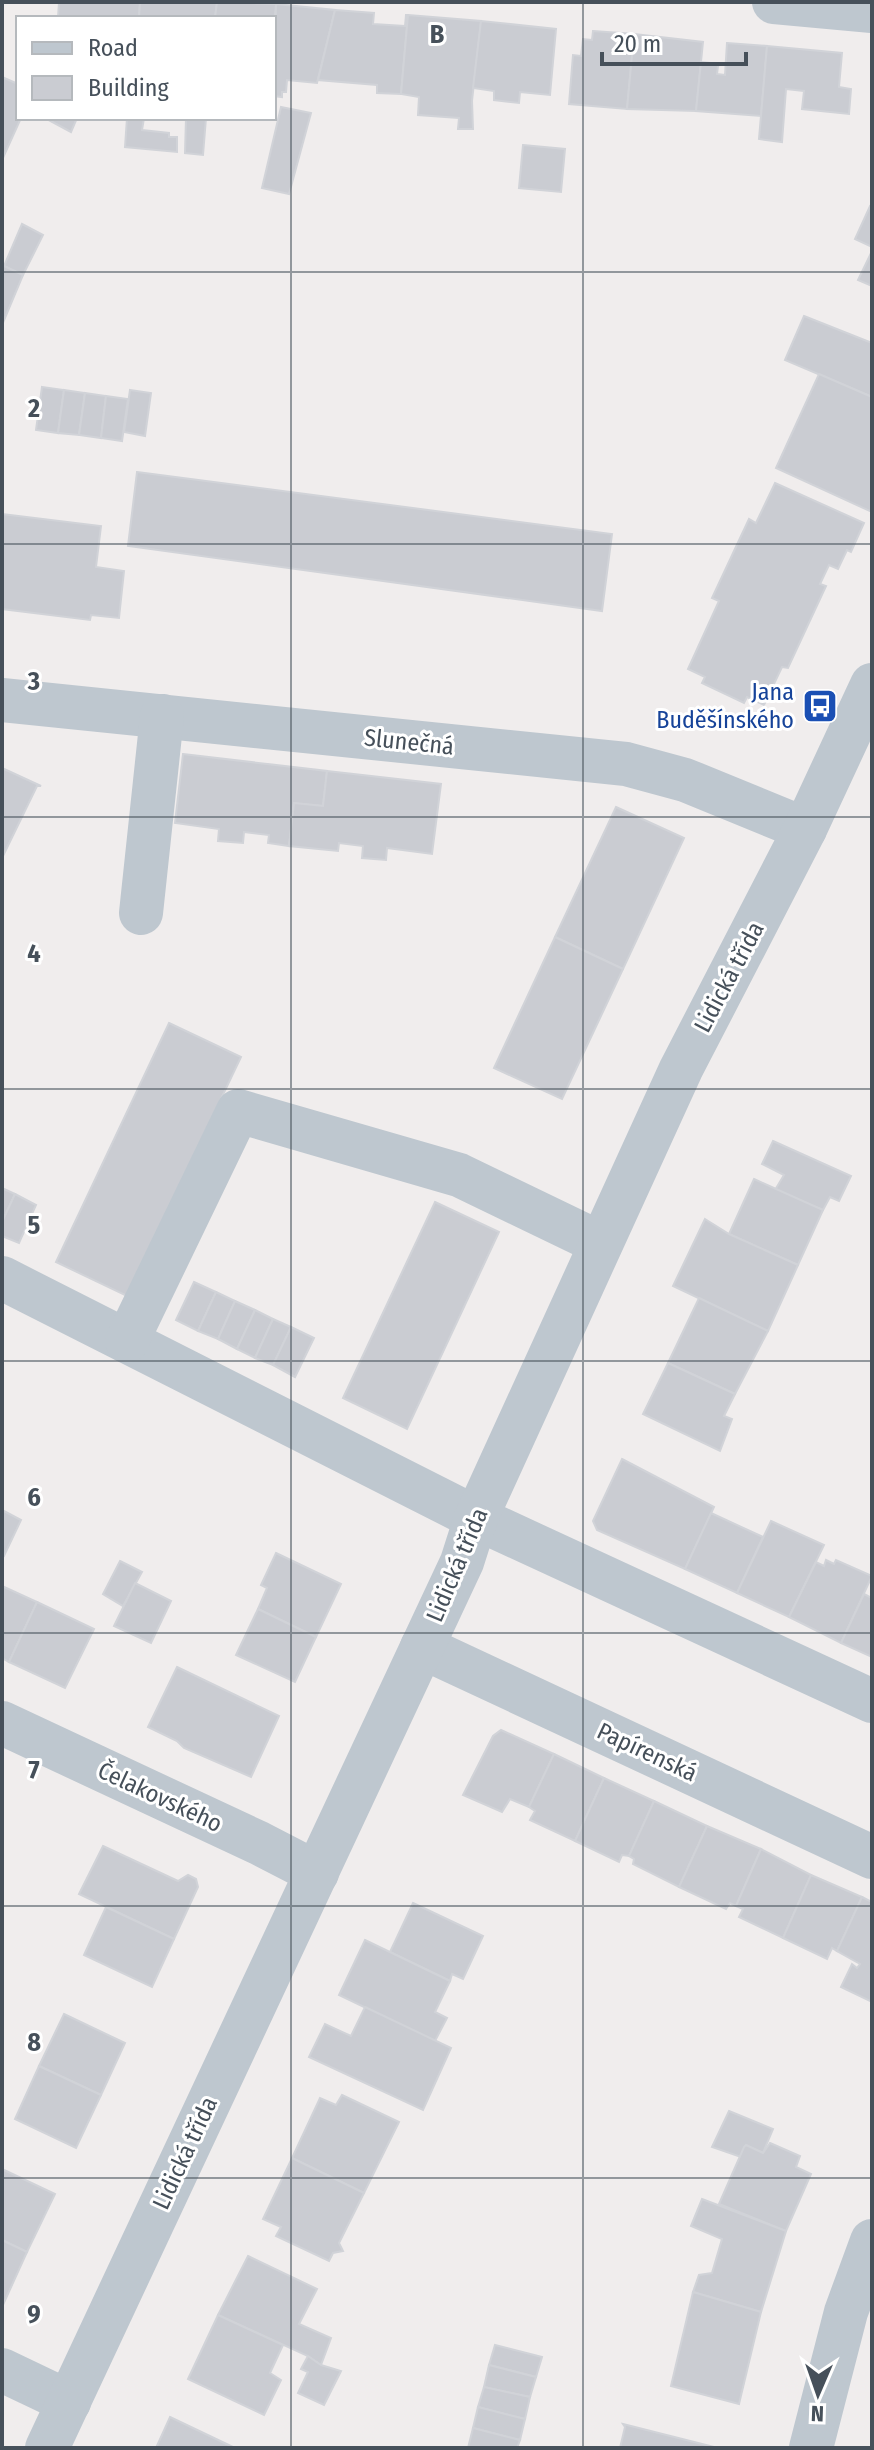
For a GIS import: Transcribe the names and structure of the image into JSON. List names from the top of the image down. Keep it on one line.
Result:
{"streets":{"street":["Slunečná","Lidická třída","Papírenská","Čelakovského"]},"crossings":[["Slunečná","Lidická třída"],["Lidická třída","Papírenská"],["Lidická třída","Čelakovského"]],"places":{"bus stop":["Jana Buděšínského"]},"legend":["Road","Building"],"scale_bar":"20 m","north":"bottom","grid":{"columns":["B"],"rows":["2","3","4","5","6","7","8","9"]}}
